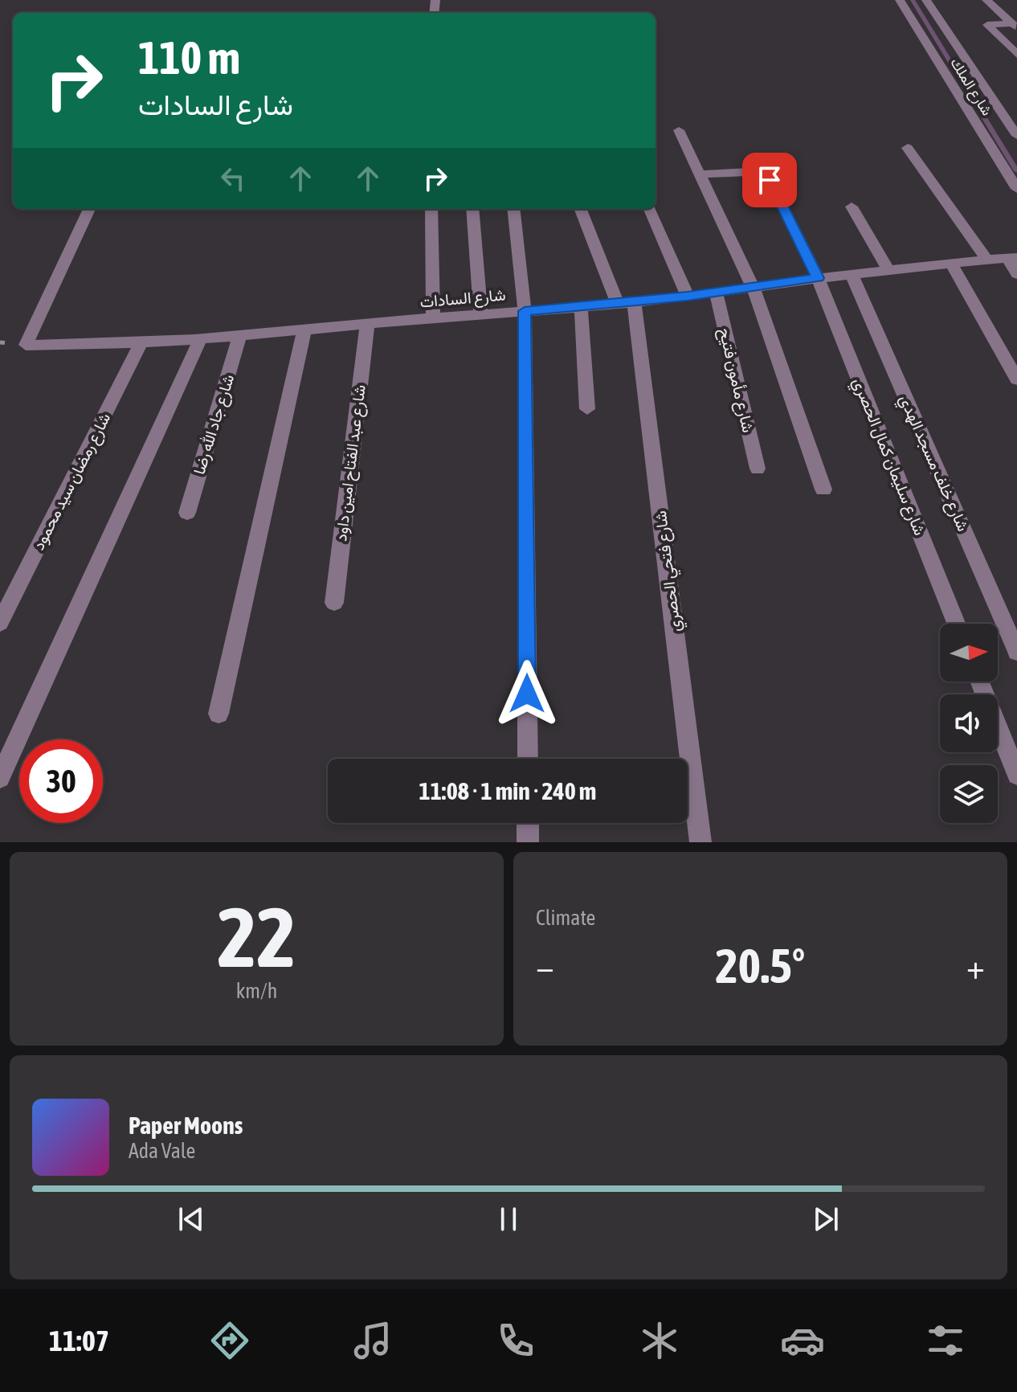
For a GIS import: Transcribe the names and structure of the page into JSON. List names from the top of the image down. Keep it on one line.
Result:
{"streets":{"street":["شارع الملك","شارع السادات","شارع مأمون فتيح","شارع جاد الله رضا","شارع سليمان كمال الحصري","شارع عبد الفتاح امين داود","شارع خلف مسجد الهدي","شارع رمضان سيد محمود","شارع فتحي الحصري"]},"crossings":[["شارع السادات","شارع مأمون فتيح"],["شارع السادات","شارع جاد الله رضا"],["شارع السادات","شارع سليمان كمال الحصري"],["شارع السادات","شارع عبد الفتاح امين داود"],["شارع السادات","شارع خلف مسجد الهدي"],["شارع السادات","شارع رمضان سيد محمود"],["شارع السادات","شارع فتحي الحصري"]],"north":"right","page":{"turn":["110 m","شارع السادات"],"limit":"30","trip":"11:08 · 1 min · 240 m","tile":[["22","km/h"],"Climate"],"heat":["−","20.5°","+"],"song":["Paper Moons","Ada Vale"],"tabs":"11:07"}}
